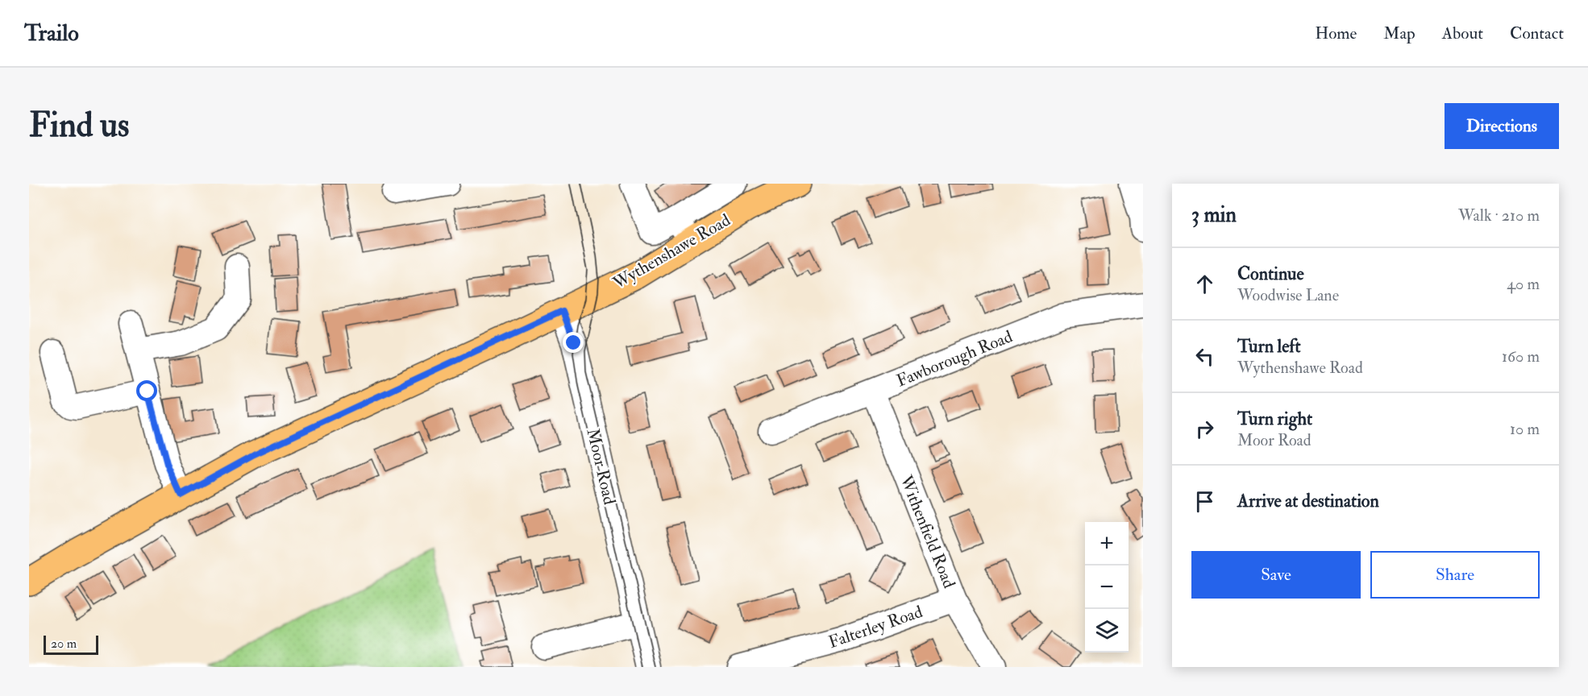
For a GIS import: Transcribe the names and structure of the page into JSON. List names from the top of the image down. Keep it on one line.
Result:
{"streets":{"main road":["Wythenshawe Road"],"street":["Fawborough Road","Moor Road","Withenfield Road","Falterley Road"]},"crossings":[["Wythenshawe Road","Moor Road"],["Fawborough Road","Withenfield Road"],["Withenfield Road","Falterley Road"]],"scale_bar":"20 m","page":{"header":"Trailo","nav":["Home","Map","About","Contact"],"buttons":["Directions",["Save","Share"]],"title":"Find us","heading":["3 min","Walk · 210 m"],"list":[["Continue","Woodwise Lane","40 m"],["Turn left","Wythenshawe Road","160 m"],["Turn right","Moor Road","10 m"],"Arrive at destination"],"map_buttons":["+","−"],"scale":"20 m"}}
